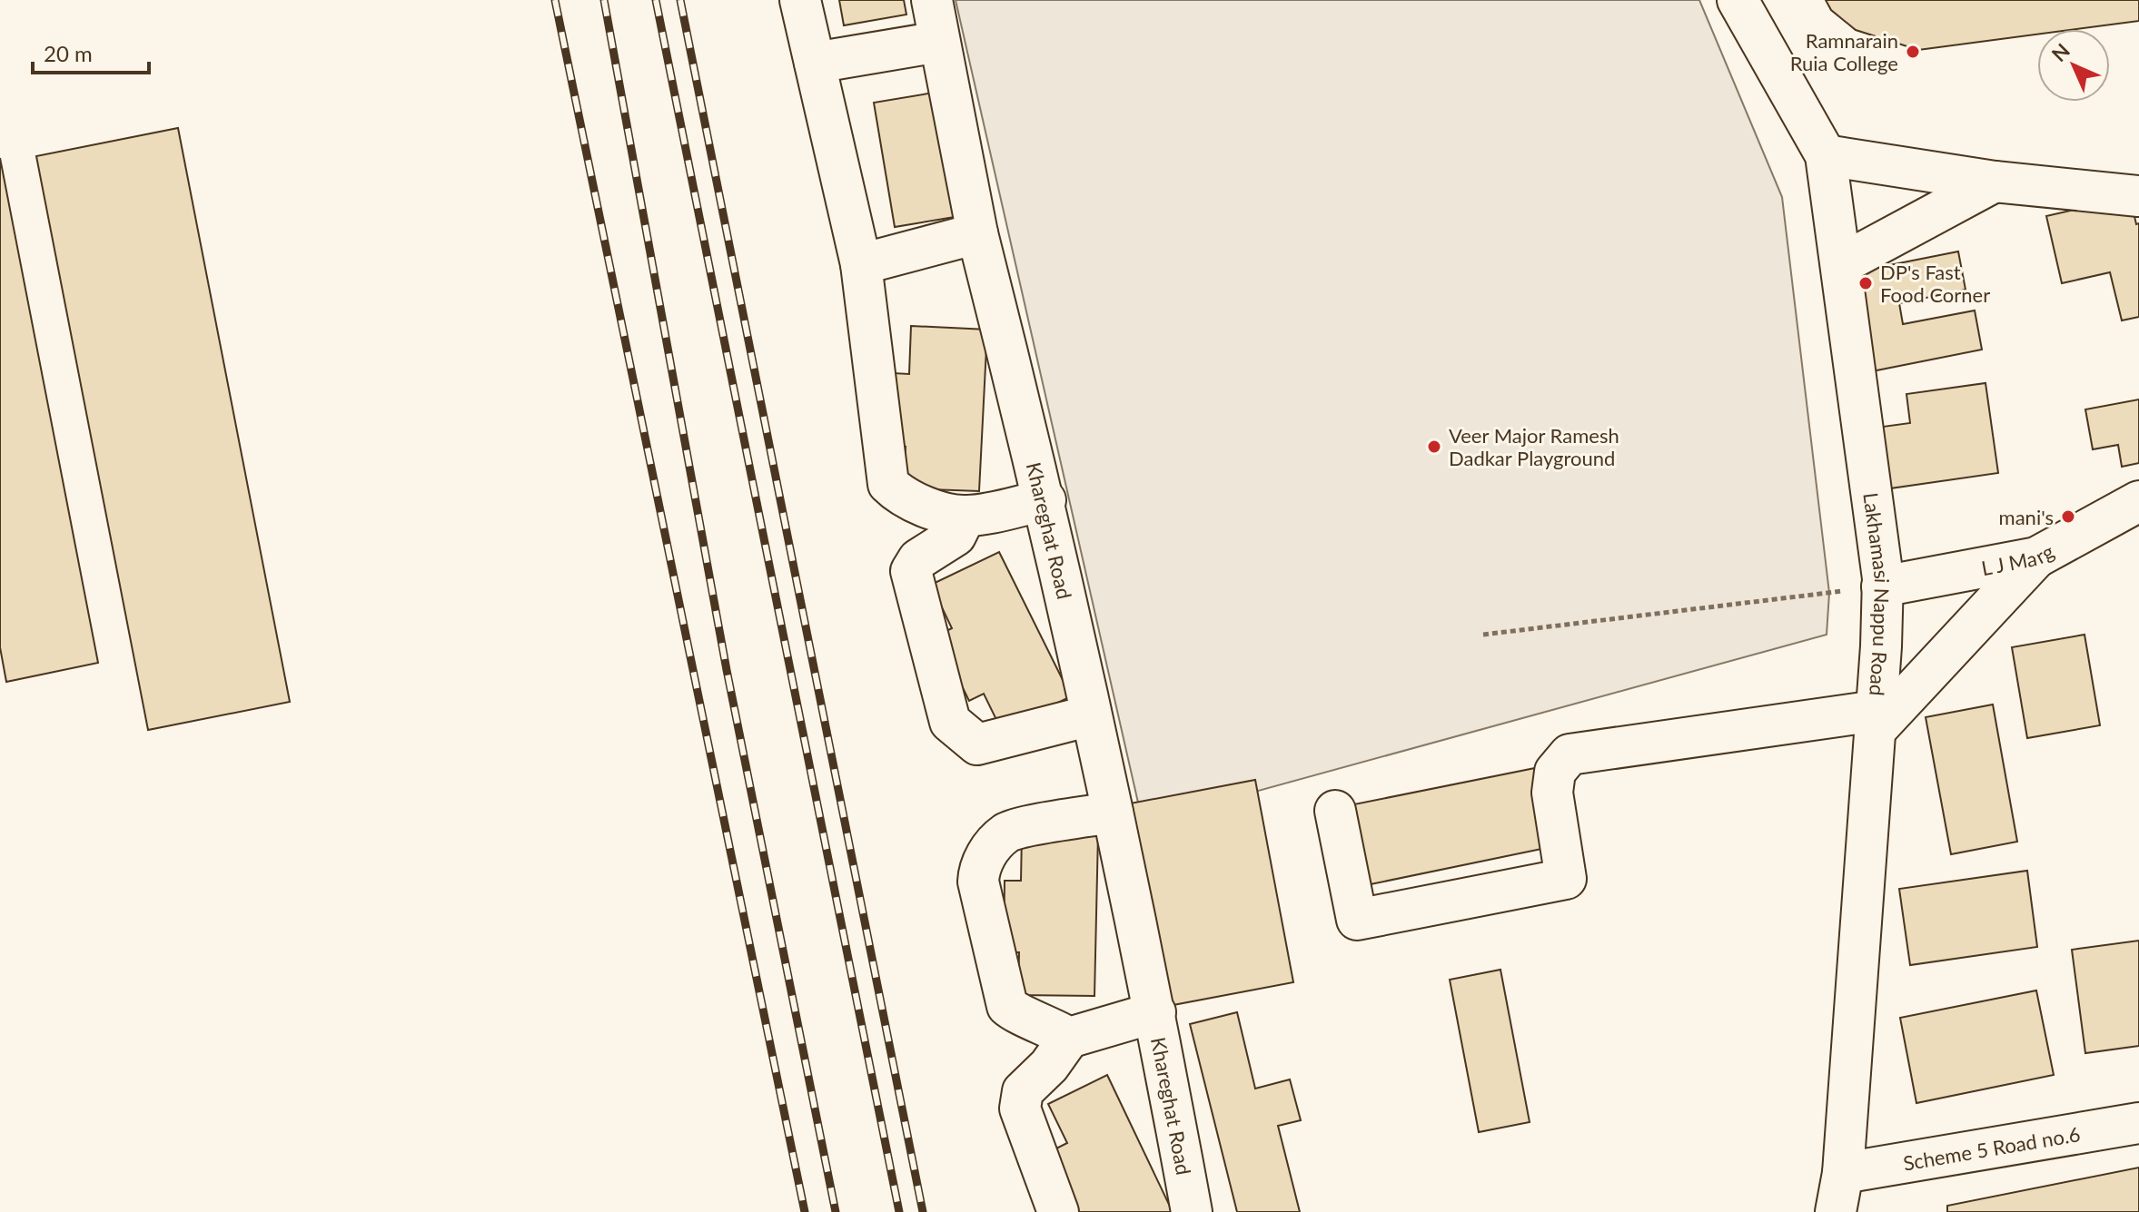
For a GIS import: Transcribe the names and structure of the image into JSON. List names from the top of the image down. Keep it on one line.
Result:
{"streets":{"street":["Khareghat Road","L J Marg","Lakhamasi Nappu Road","Scheme 5 Road no.6"]},"crossings":[["L J Marg","Lakhamasi Nappu Road"],["Lakhamasi Nappu Road","Scheme 5 Road no.6"]],"places":["Ramnarain Ruia College","DP's Fast Food Corner","Veer Major Ramesh Dadkar Playground","mani's"],"scale_bar":"20 m","north":"top left"}
